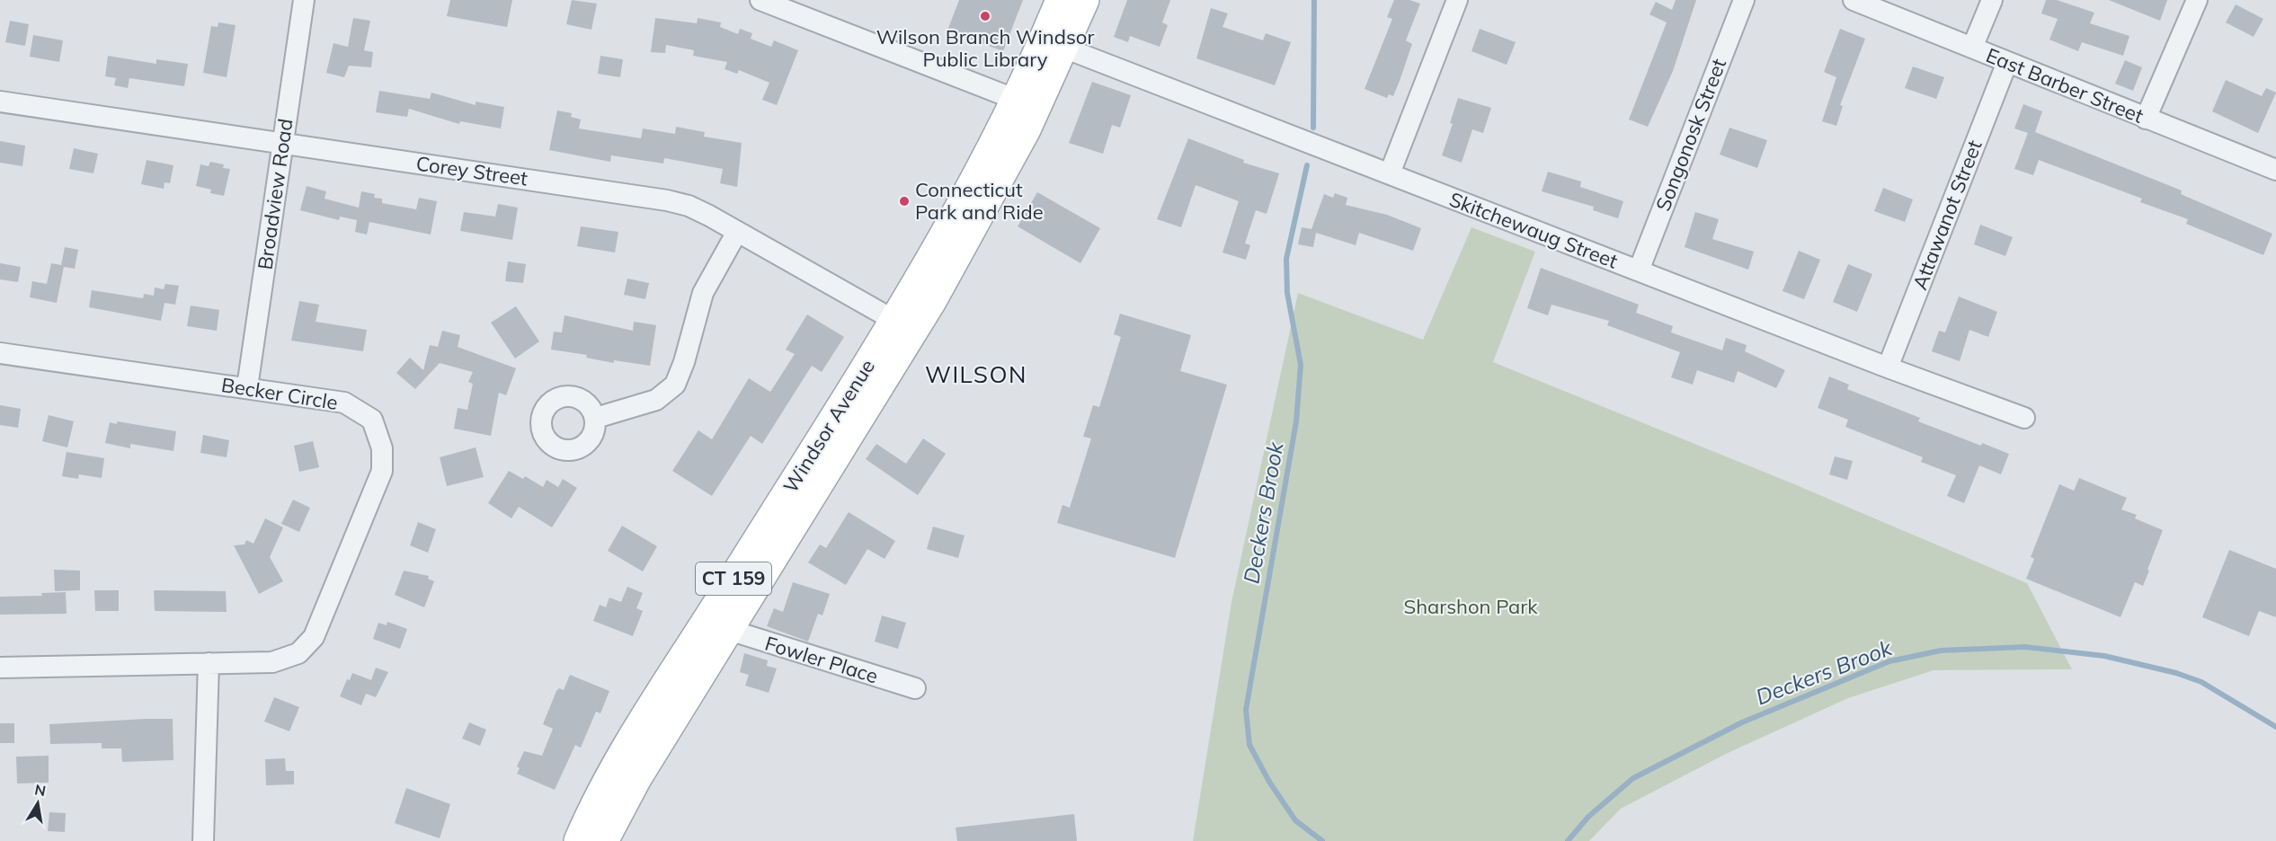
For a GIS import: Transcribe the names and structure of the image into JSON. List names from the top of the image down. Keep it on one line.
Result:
{"streets":{"main road":["Windsor Avenue","CT 159"],"street":["East Barber Street","Songonosk Street","Corey Street","Broadview Road","Attawanot Street","Skitchewaug Street","Becker Circle","Fowler Place"]},"crossings":[["East Barber Street","Attawanot Street"],["Songonosk Street","Skitchewaug Street"],["Corey Street","Broadview Road"],["Corey Street","Windsor Avenue"],["Broadview Road","Becker Circle"],["Attawanot Street","Skitchewaug Street"],["Skitchewaug Street","Windsor Avenue"],["Windsor Avenue","Fowler Place"]],"districts":["WILSON"],"water":["Deckers Brook"],"parks":["Sharshon Park"],"places":["Wilson Branch Windsor Public Library","Connecticut Park and Ride"],"north":"top"}
